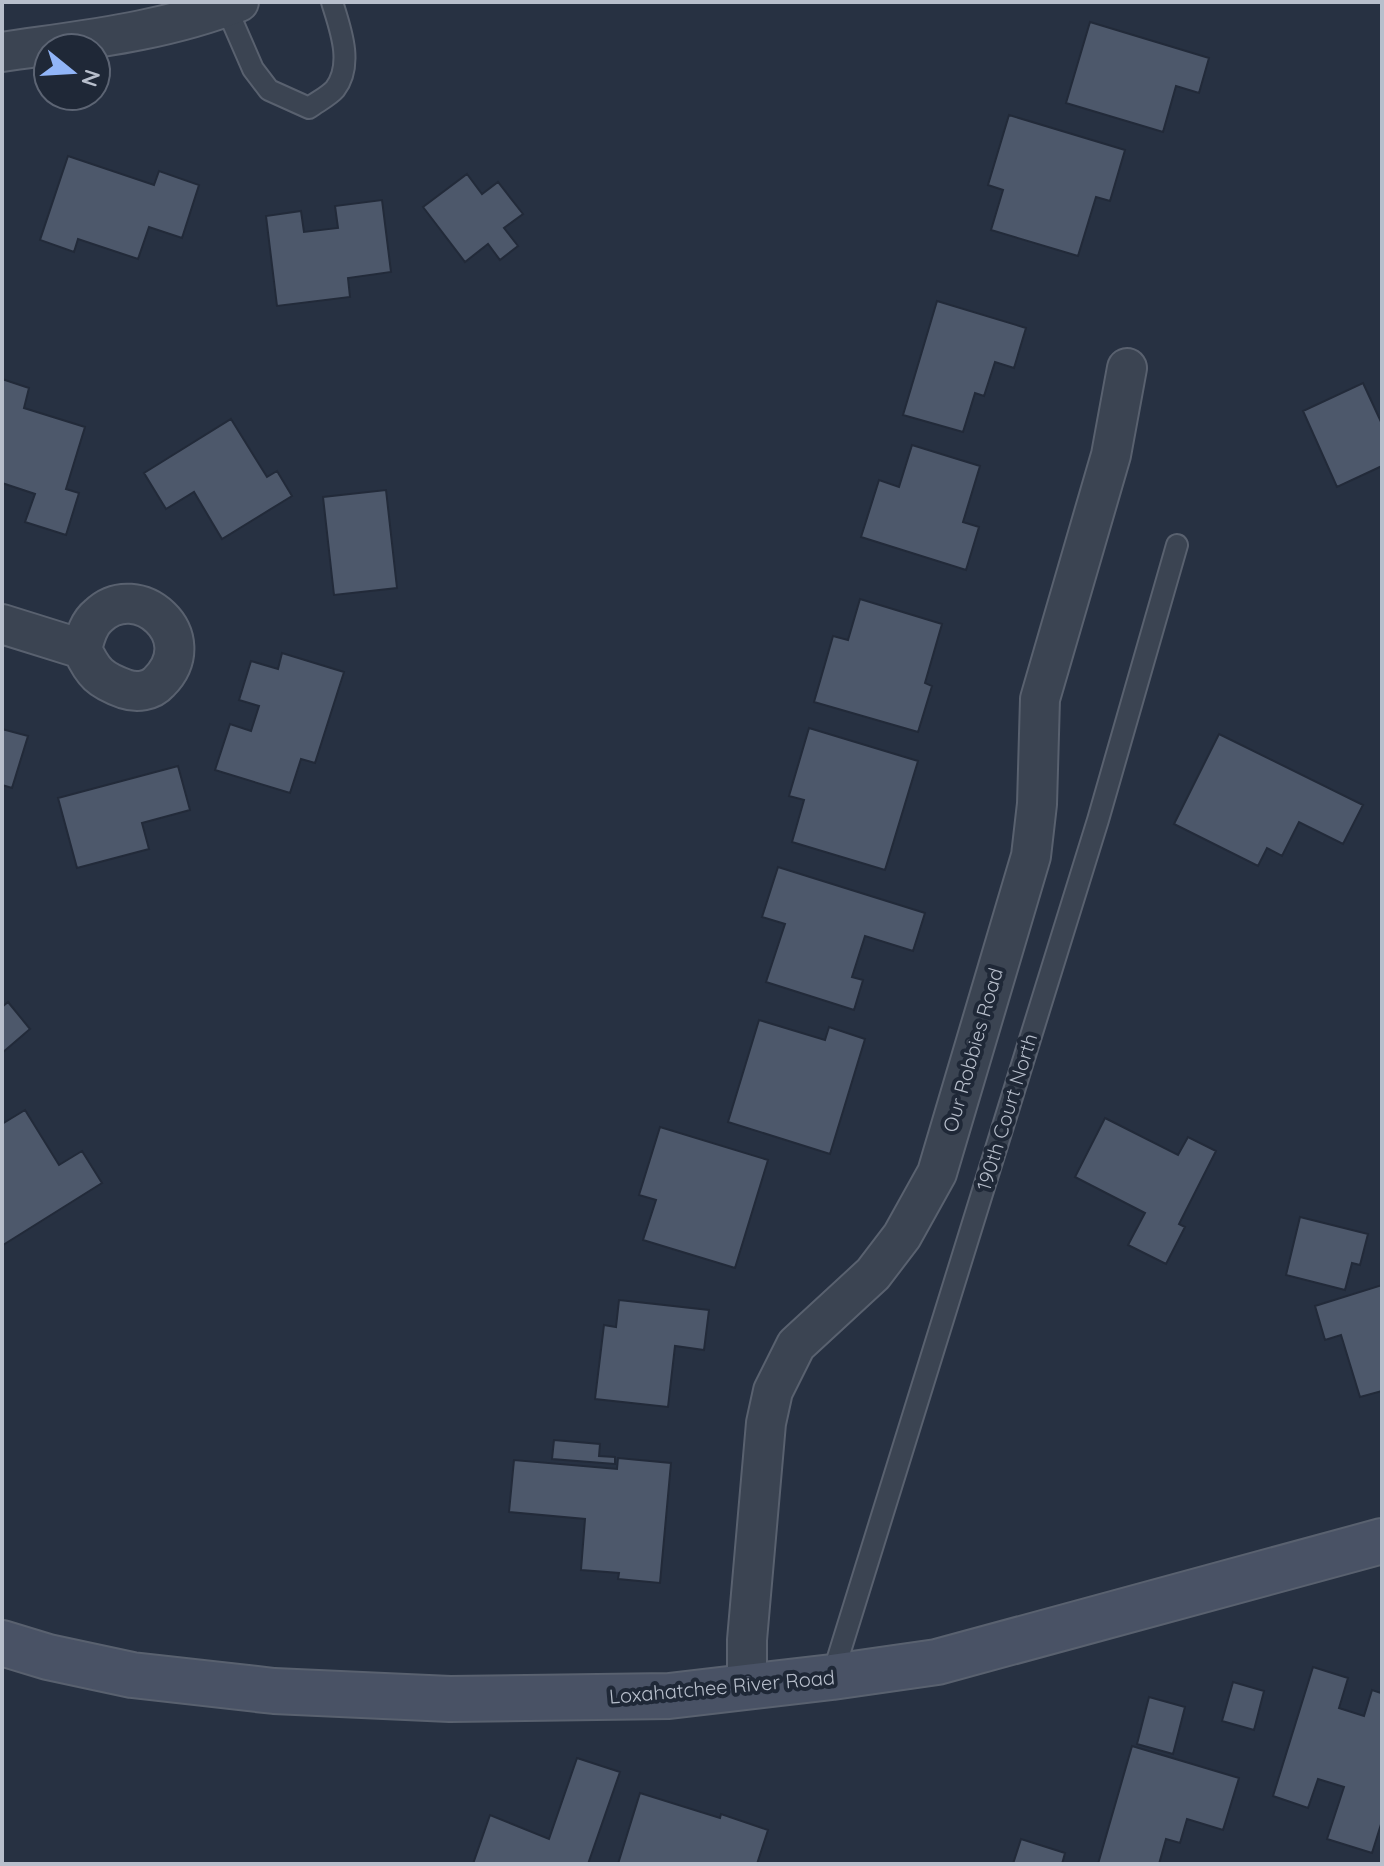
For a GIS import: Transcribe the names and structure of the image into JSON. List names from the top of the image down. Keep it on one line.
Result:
{"streets":{"street":["Our Robbies Road","Loxahatchee River Road"],"lane":["190th Court North"]},"crossings":[["Our Robbies Road","Loxahatchee River Road"],["190th Court North","Loxahatchee River Road"]],"north":"right"}
